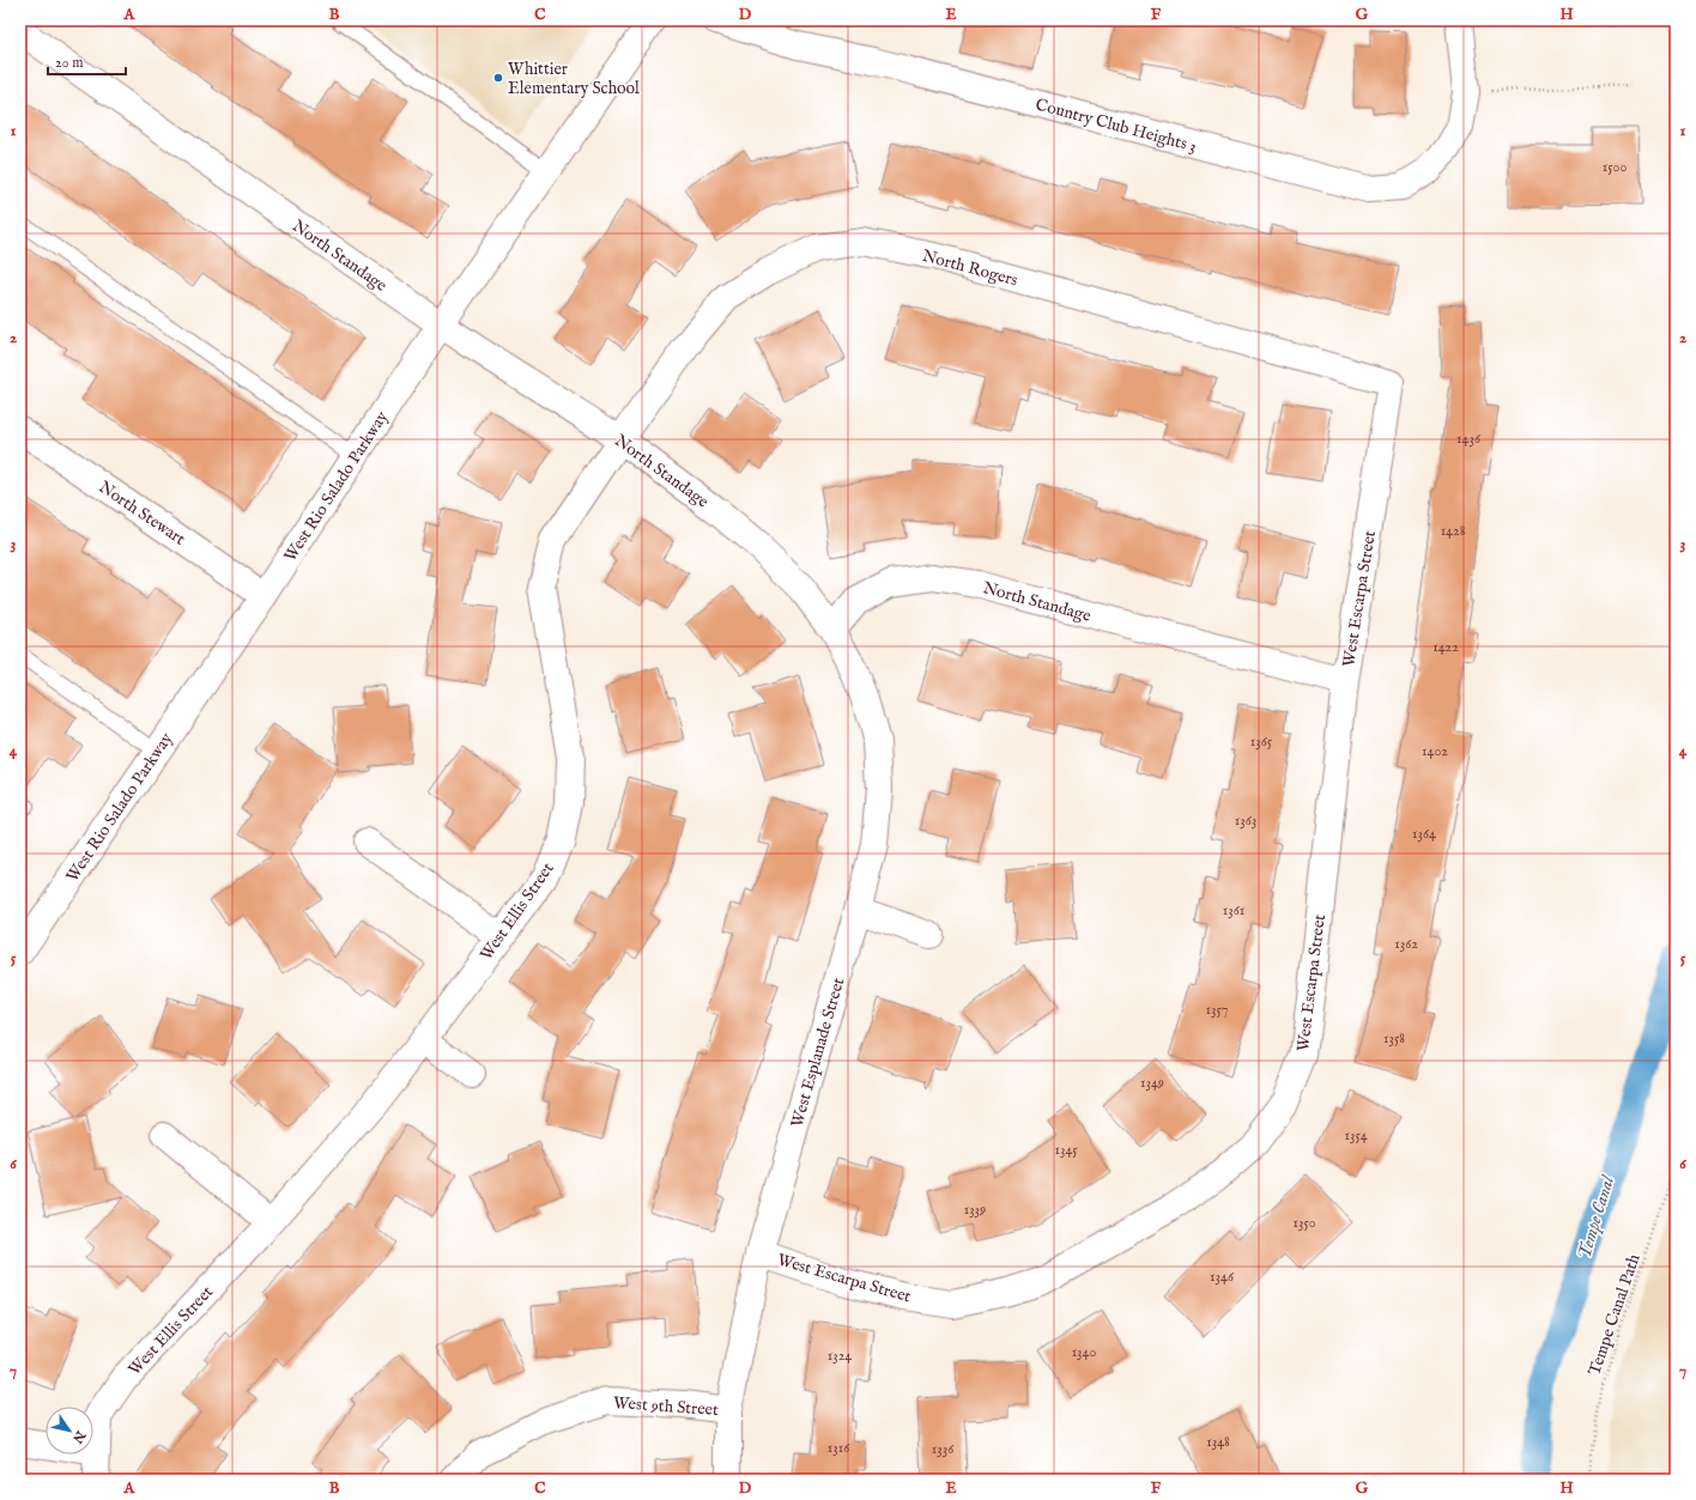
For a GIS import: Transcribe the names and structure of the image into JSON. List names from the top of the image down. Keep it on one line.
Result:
{"streets":{"street":["Country Club Heights 3","North Standage","North Rogers","West Rio Salado Parkway","North Stewart","West Escarpa Street","West Ellis Street","West Esplanade Street","West 9th Street"],"path":["Tempe Canal Path"]},"crossings":[["North Standage","North Rogers"],["North Standage","West Rio Salado Parkway"],["North Standage","West Escarpa Street"],["North Standage","West Ellis Street"],["North Standage","West Esplanade Street"],["North Rogers","West Escarpa Street"],["North Rogers","West Ellis Street"],["West Rio Salado Parkway","North Stewart"],["West Escarpa Street","West Esplanade Street"],["West Esplanade Street","West 9th Street"]],"water":["Tempe Canal"],"places":["Whittier Elementary School"],"house_numbers":["1500","1436","1428","1422","1365","1402","1363","1364","1361","1362","1357","1358","1349","1354","1345","1339","1350","1346","1340","1324","1348","1316","1336"],"scale_bar":"20 m","north":"bottom right","grid":{"columns":["A","B","C","D","E","F","G","H"],"rows":["1","2","3","4","5","6","7"]}}
